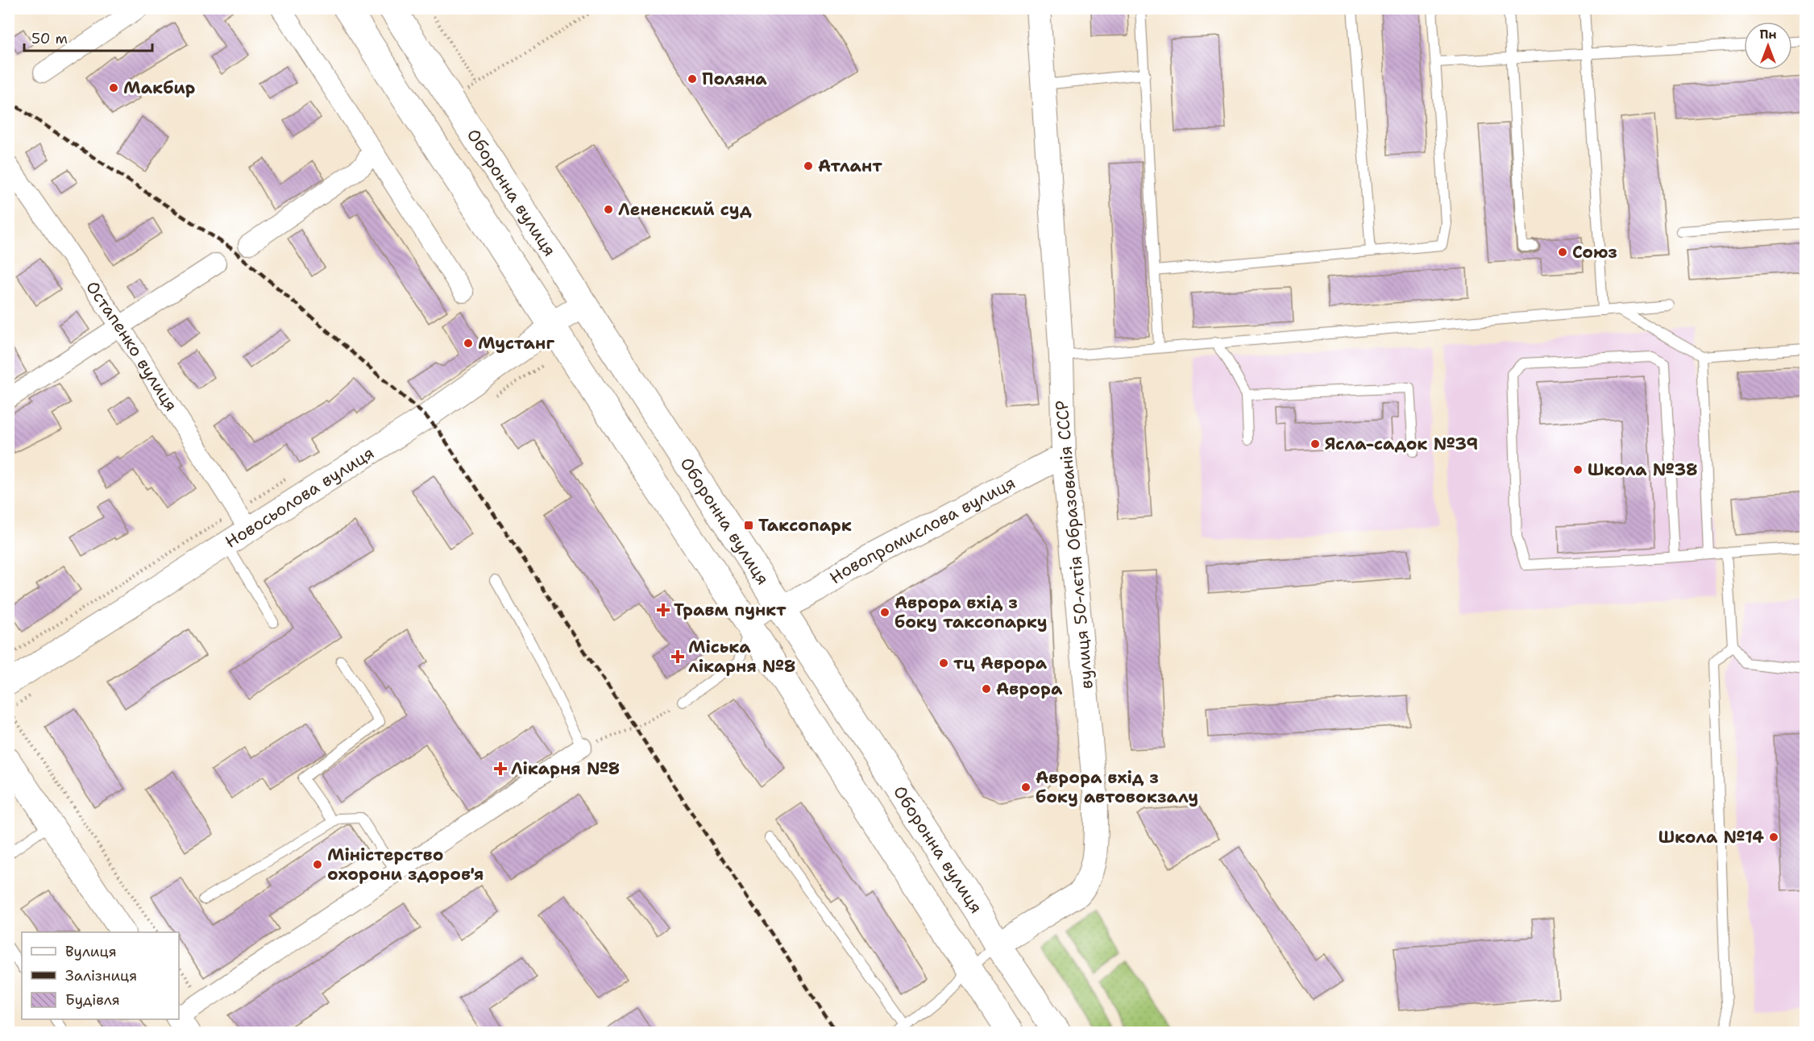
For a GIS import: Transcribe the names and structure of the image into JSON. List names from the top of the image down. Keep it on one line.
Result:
{"streets":{"main road":["Оборонна вулиця"],"street":["Остапенко вулиця","Новосьолова вулиця","Новопромислова вулиця","вулиця 50-лєтія Образованія СССР"]},"crossings":[["Оборонна вулиця","Новосьолова вулиця"],["Оборонна вулиця","Новопромислова вулиця"],["Оборонна вулиця","вулиця 50-лєтія Образованія СССР"],["Остапенко вулиця","Новосьолова вулиця"],["Новопромислова вулиця","вулиця 50-лєтія Образованія СССР"]],"places":{"other":["Поляна","Макбир","Атлант","Лененский суд","Союз","Мустанг","Ясла-садок №39","Школа №38","Аврора вхід з боку таксопарку","тц Аврора","Аврора","Аврора вхід з боку автовокзалу","Школа №14","Міністерство охорони здоров'я"],"transit":["Таксопарк"],"health":["Травм пункт","Міська лікарня №8","Лікарня №8"]},"legend":["Вулиця","Залізниця","Будівля"],"scale_bar":"50 m","north":"top"}
